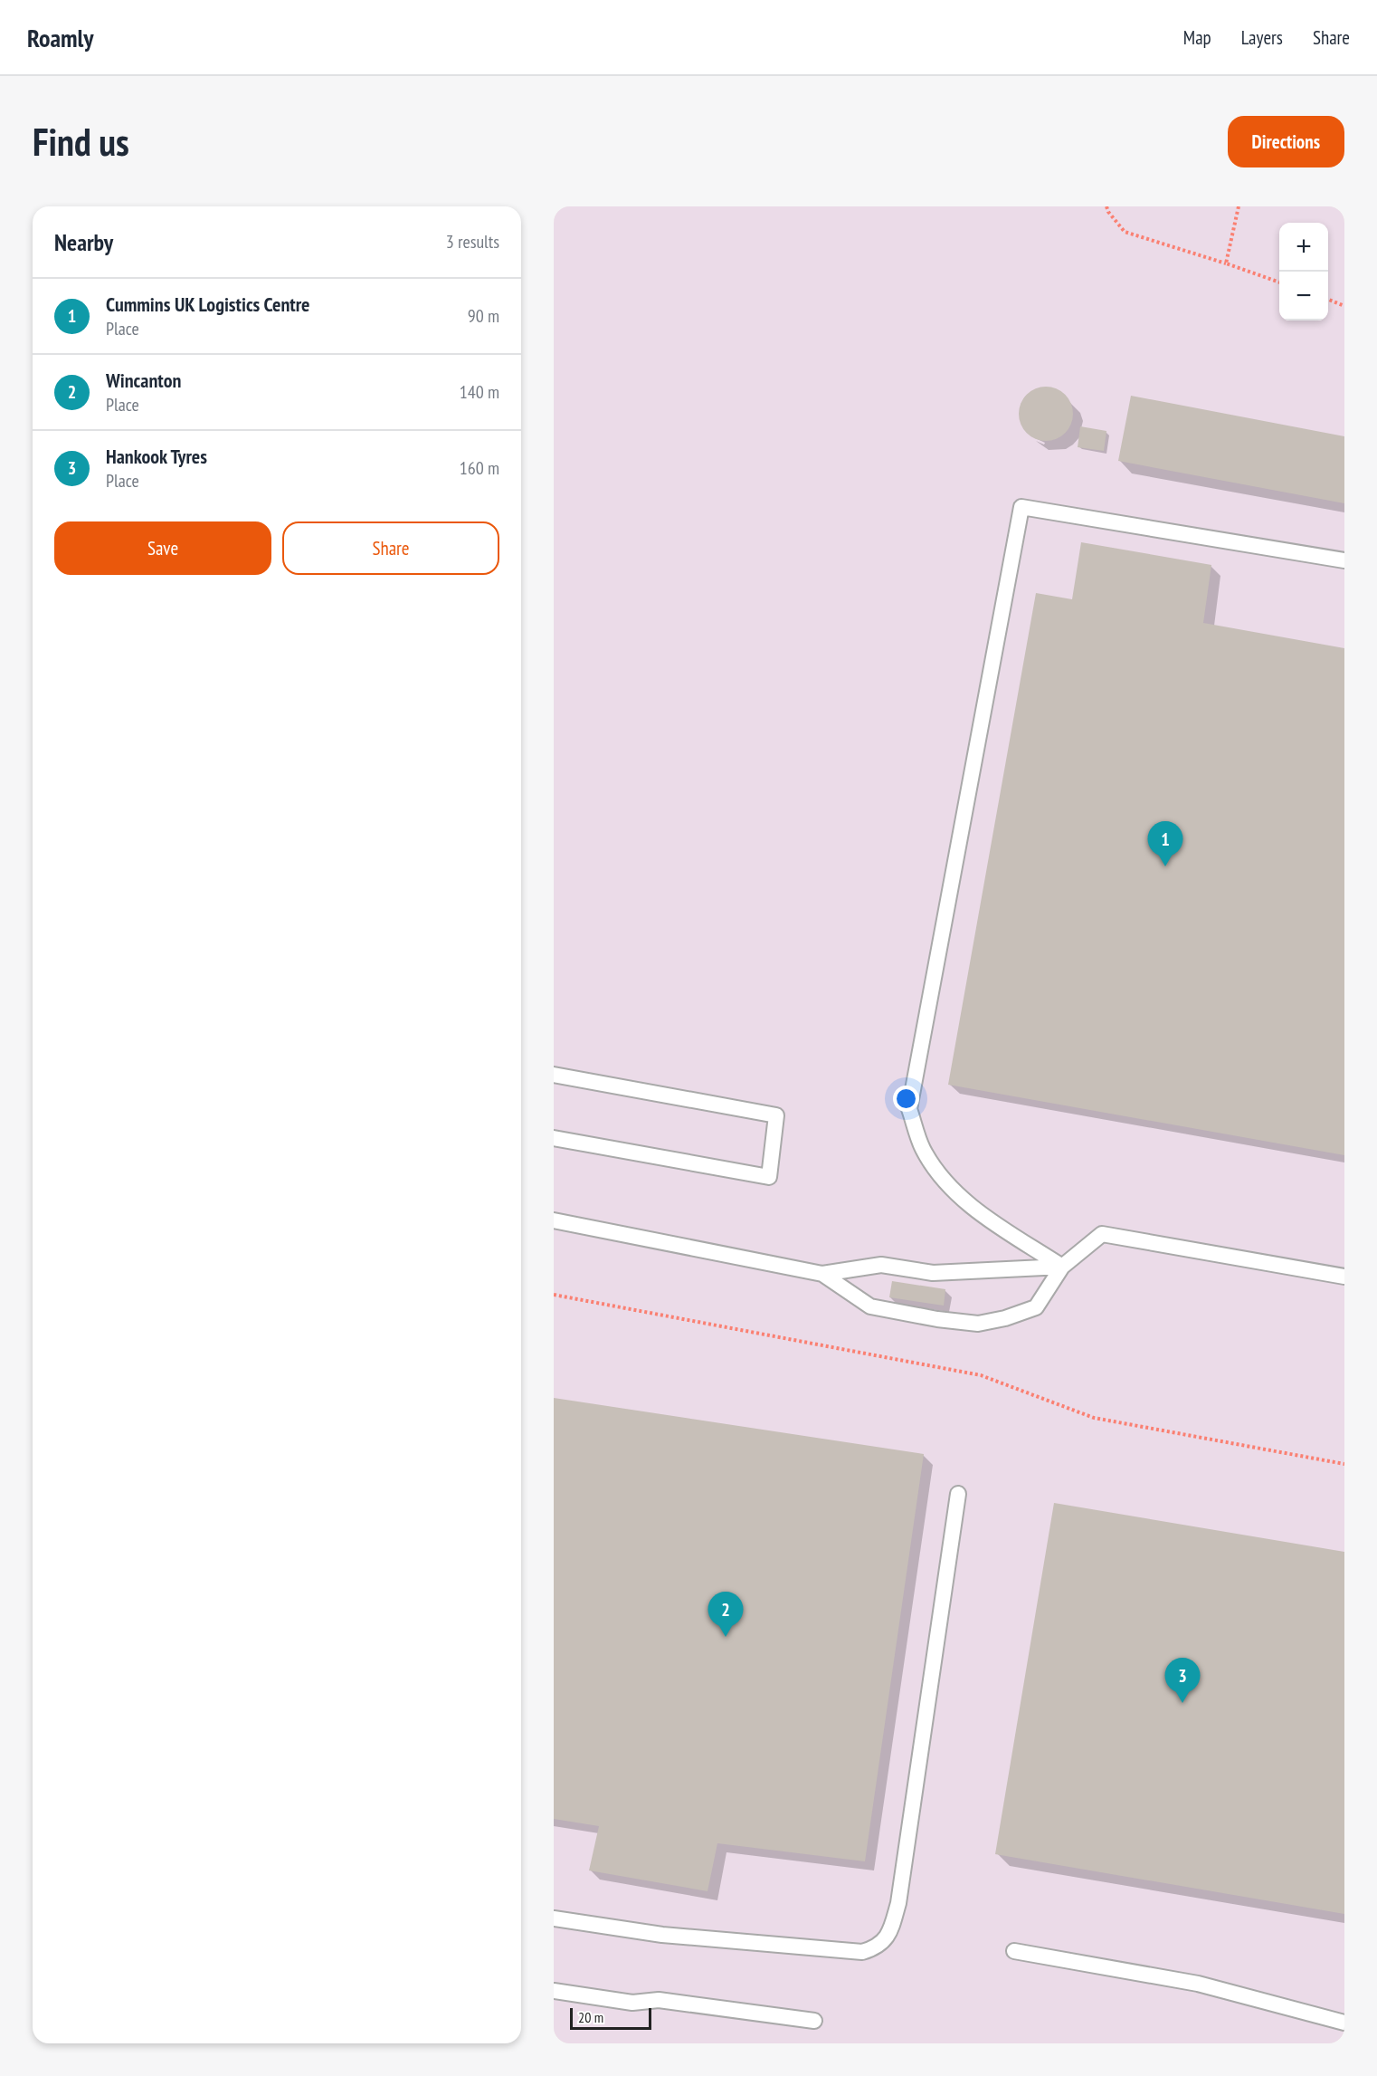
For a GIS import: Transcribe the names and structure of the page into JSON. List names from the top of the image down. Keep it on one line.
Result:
{"scale_bar":"20 m","page":{"header":"Roamly","nav":["Map","Layers","Share"],"buttons":["Directions",["Save","Share"]],"title":"Find us","heading":["Nearby","3 results"],"map_buttons":["+","−"],"list":[{"mark":"1","name":"Cummins UK Logistics Centre","note":"Place","value":"90 m"},{"mark":"2","name":"Wincanton","note":"Place","value":"140 m"},{"mark":"3","name":"Hankook Tyres","note":"Place","value":"160 m"}],"pins":["1","2","3"],"scale":"20 m"}}
